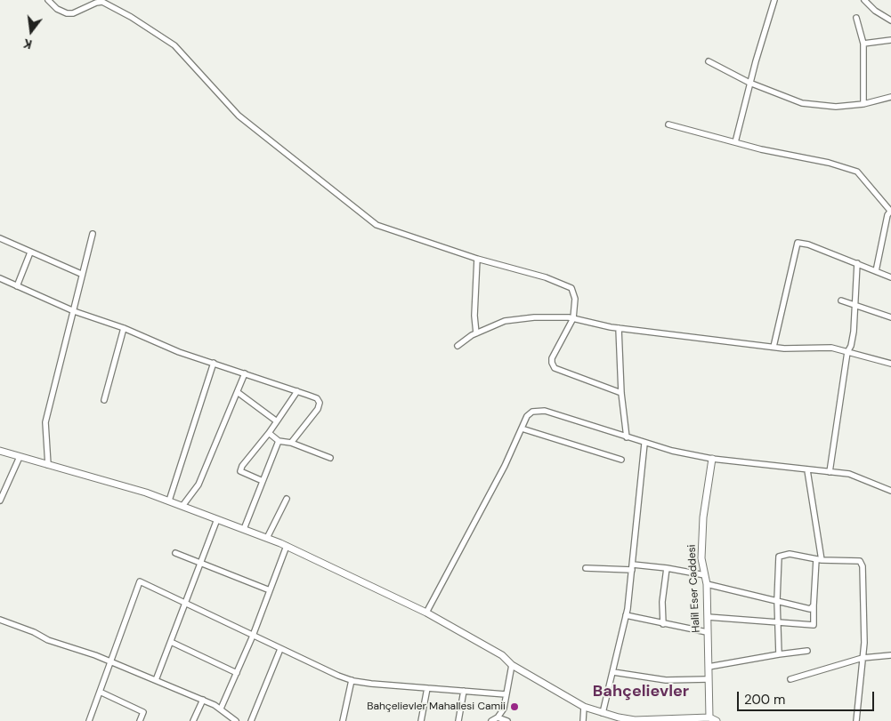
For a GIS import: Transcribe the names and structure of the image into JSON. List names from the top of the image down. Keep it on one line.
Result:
{"streets":{"street":["Halil Eser Caddesi"]},"districts":["Bahçelievler"],"places":["Bahçelievler Mahallesi Camii"],"scale_bar":"200 m","north":"bottom"}
